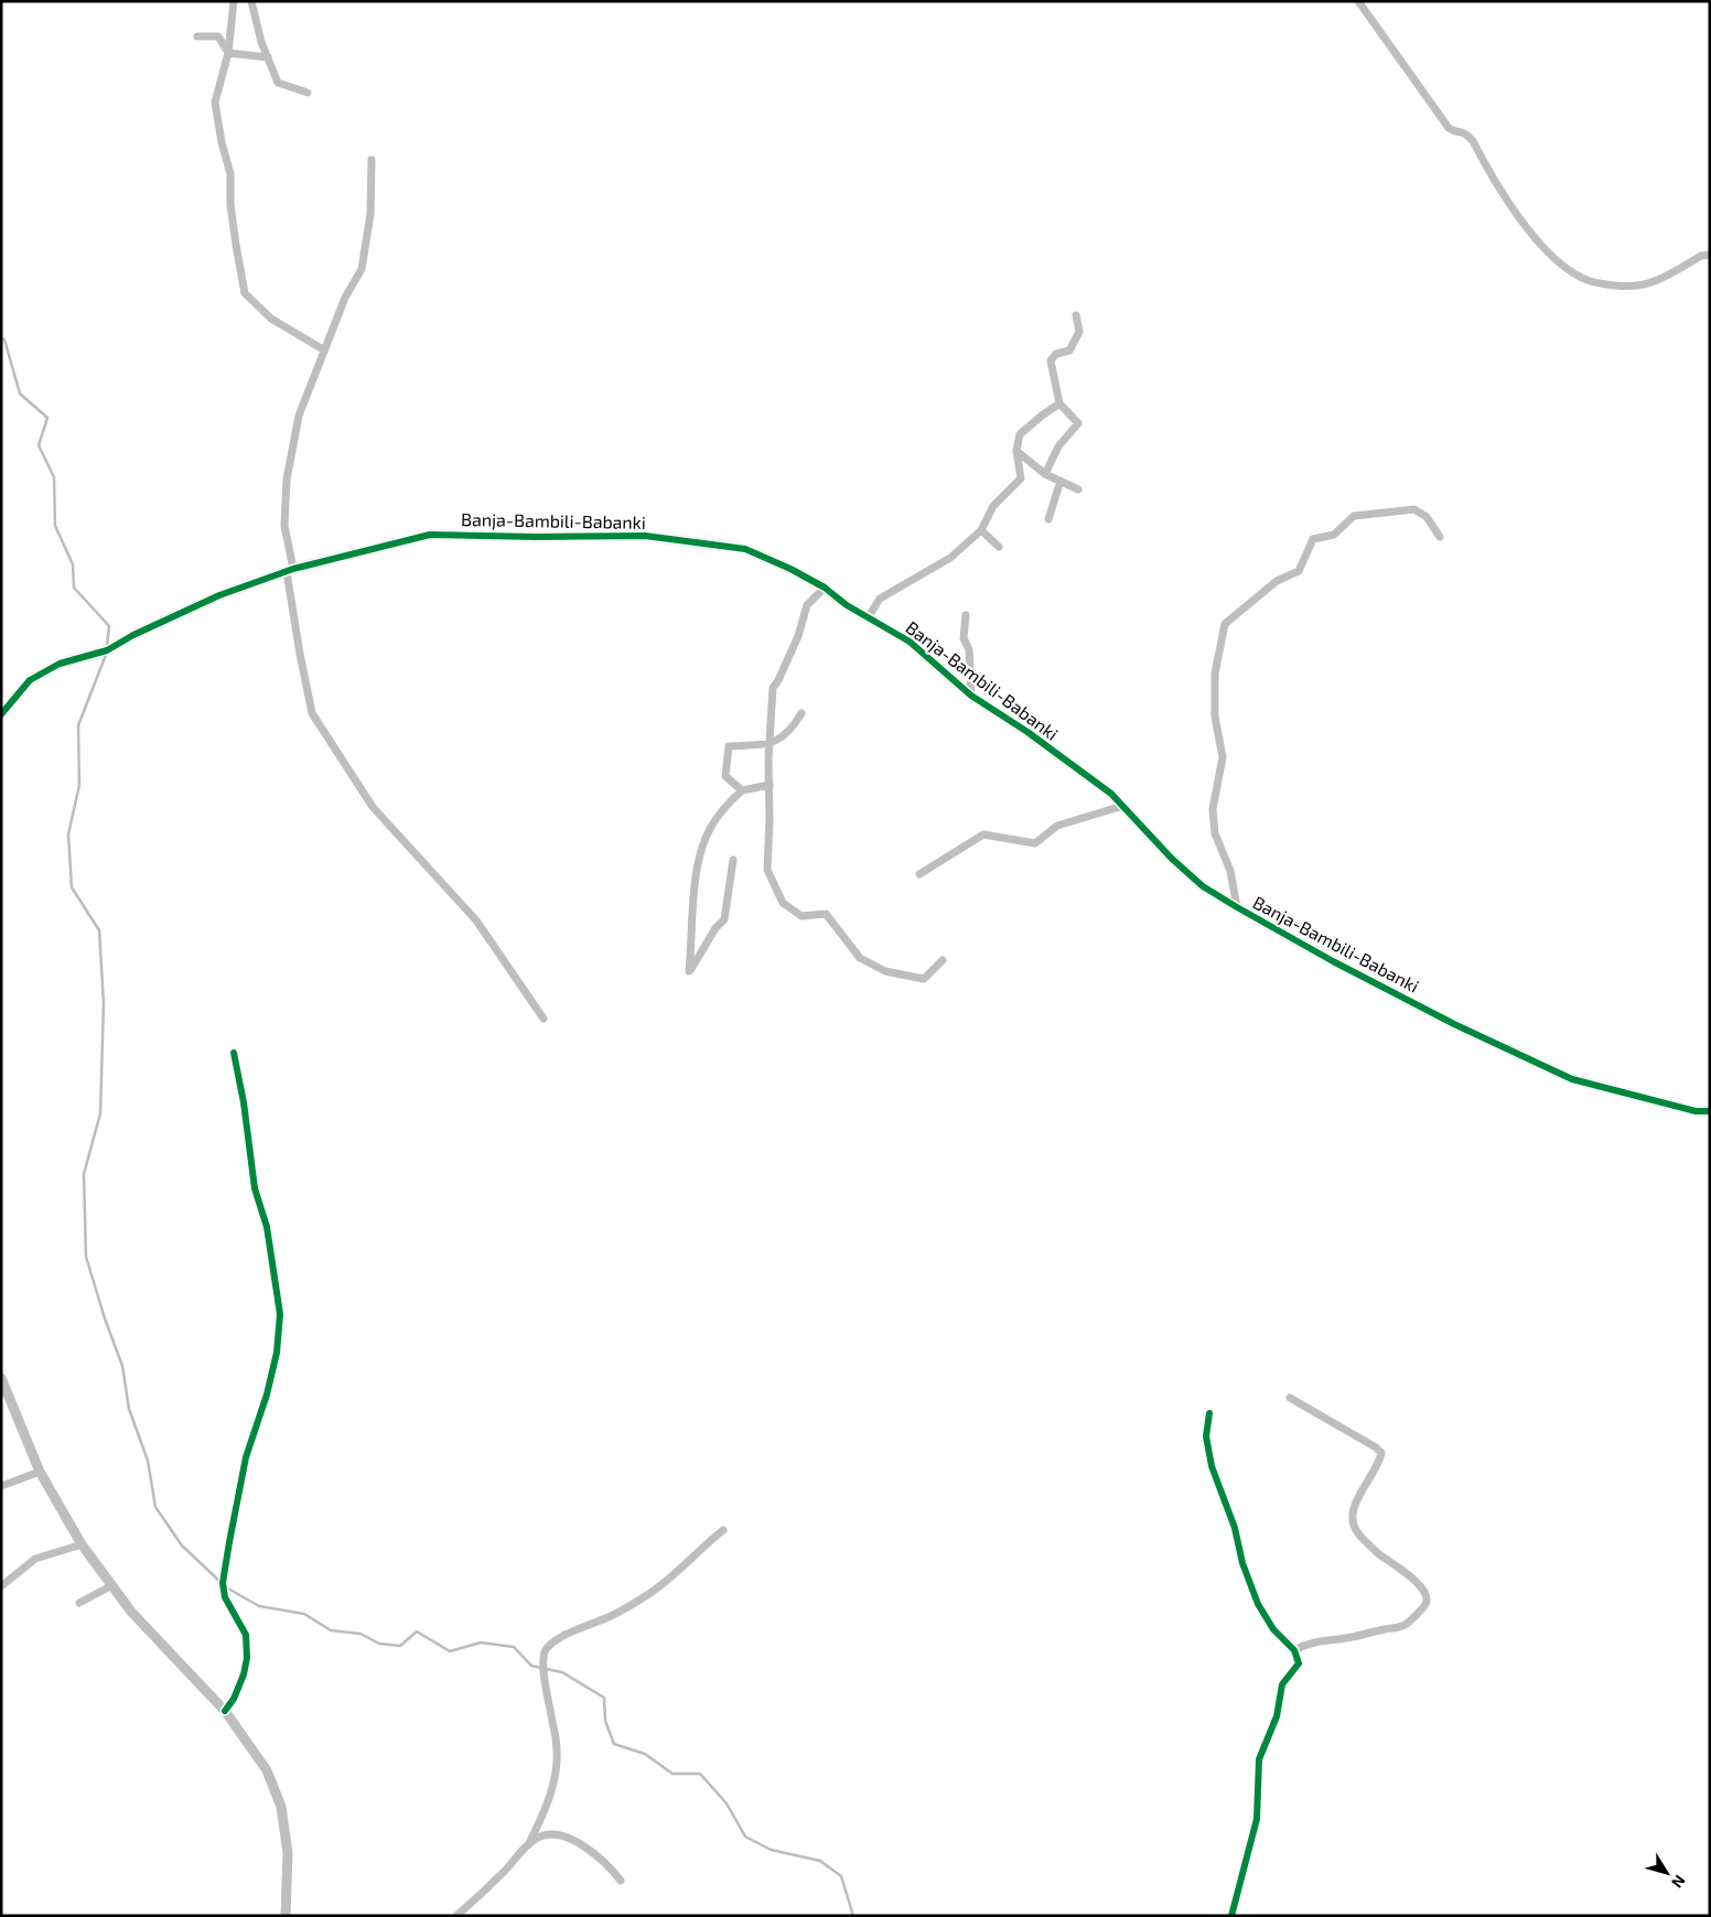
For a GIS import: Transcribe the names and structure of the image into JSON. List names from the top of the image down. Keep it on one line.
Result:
{"streets":{"street":["Banja-Bambili-Babanki"]},"north":"bottom right"}
